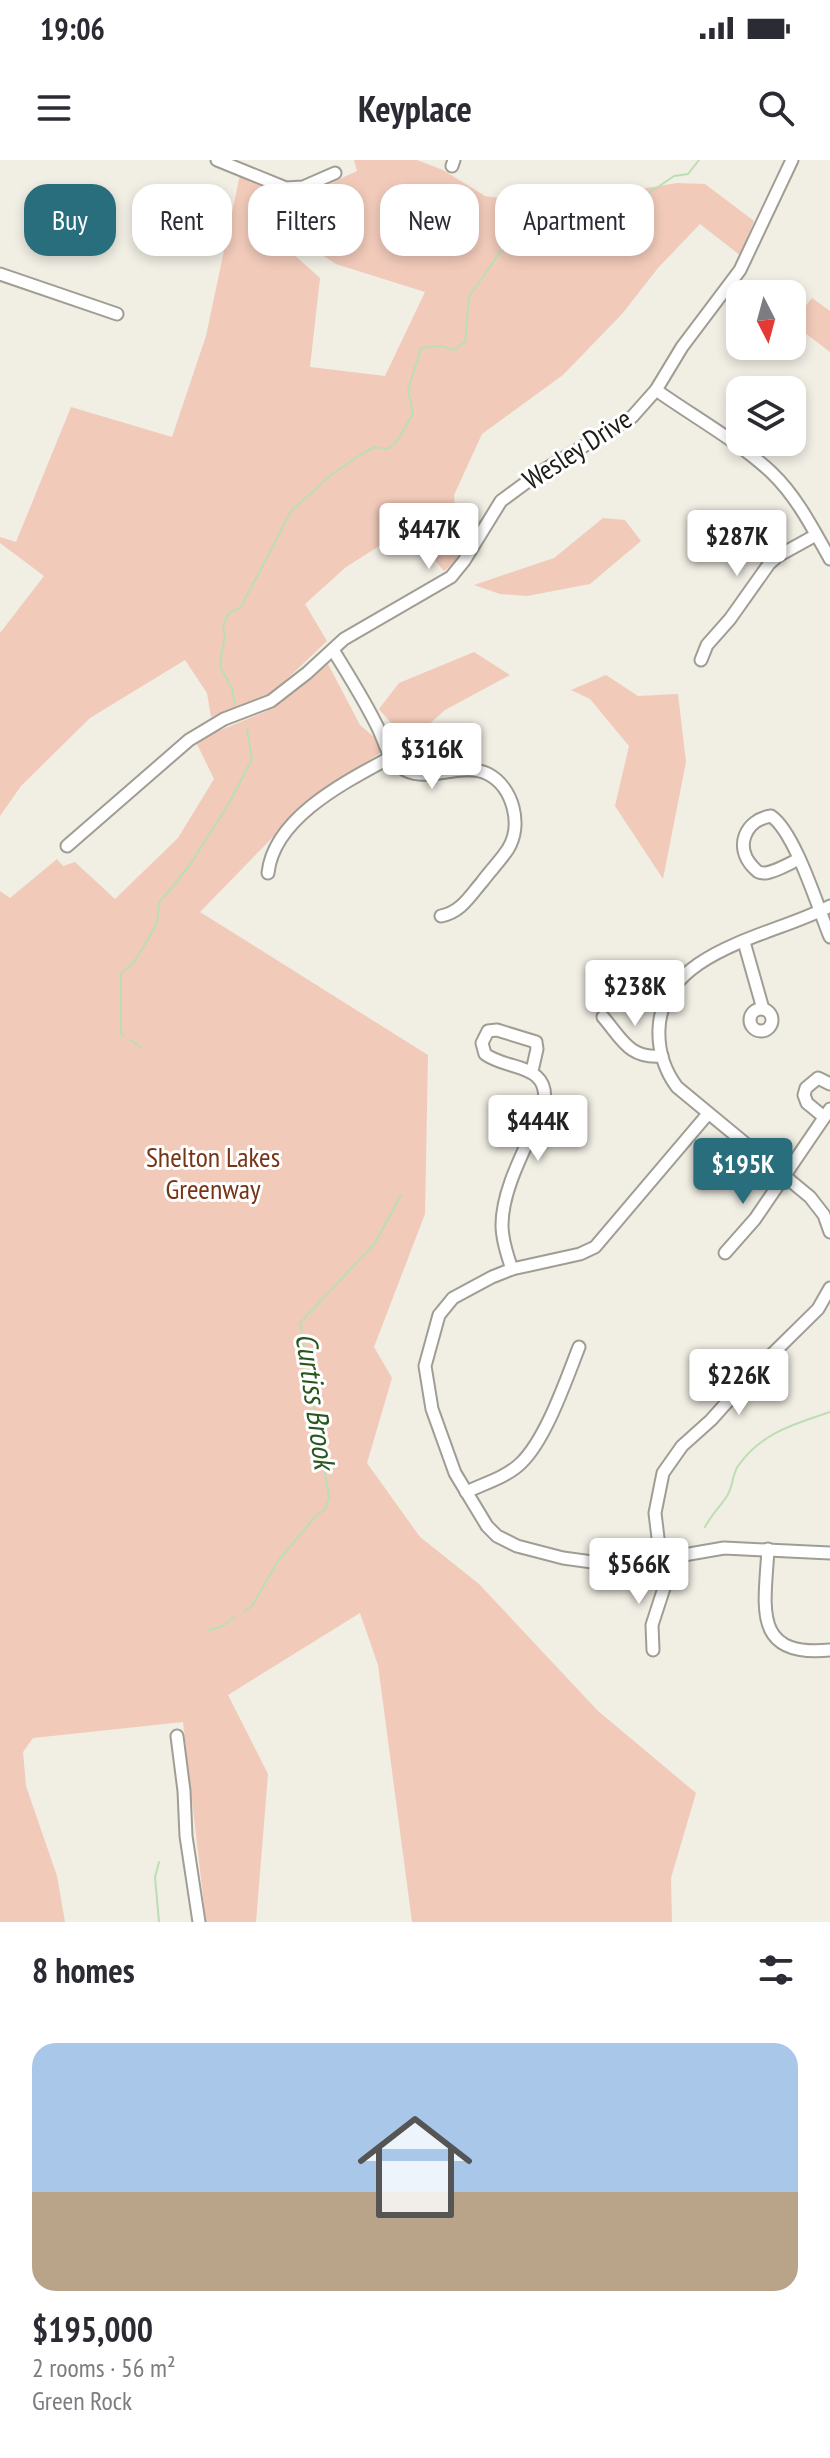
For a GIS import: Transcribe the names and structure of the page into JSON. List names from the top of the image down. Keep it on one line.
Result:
{"streets":{"street":["Wesley Drive"]},"water":["Curtiss Brook"],"parks":["Shelton Lakes Greenway"],"north":"bottom","page":{"status":"19:06","header":"Keyplace","chip":["Buy","Rent","Filters","New","Apartment"],"price":["$447K","$287K","$316K","$238K","$444K","$195K","$226K","$566K"],"heading":"8 homes","list":[{"name":"$195,000","note":"2 rooms · 56 m² · Green Rock"}]}}
